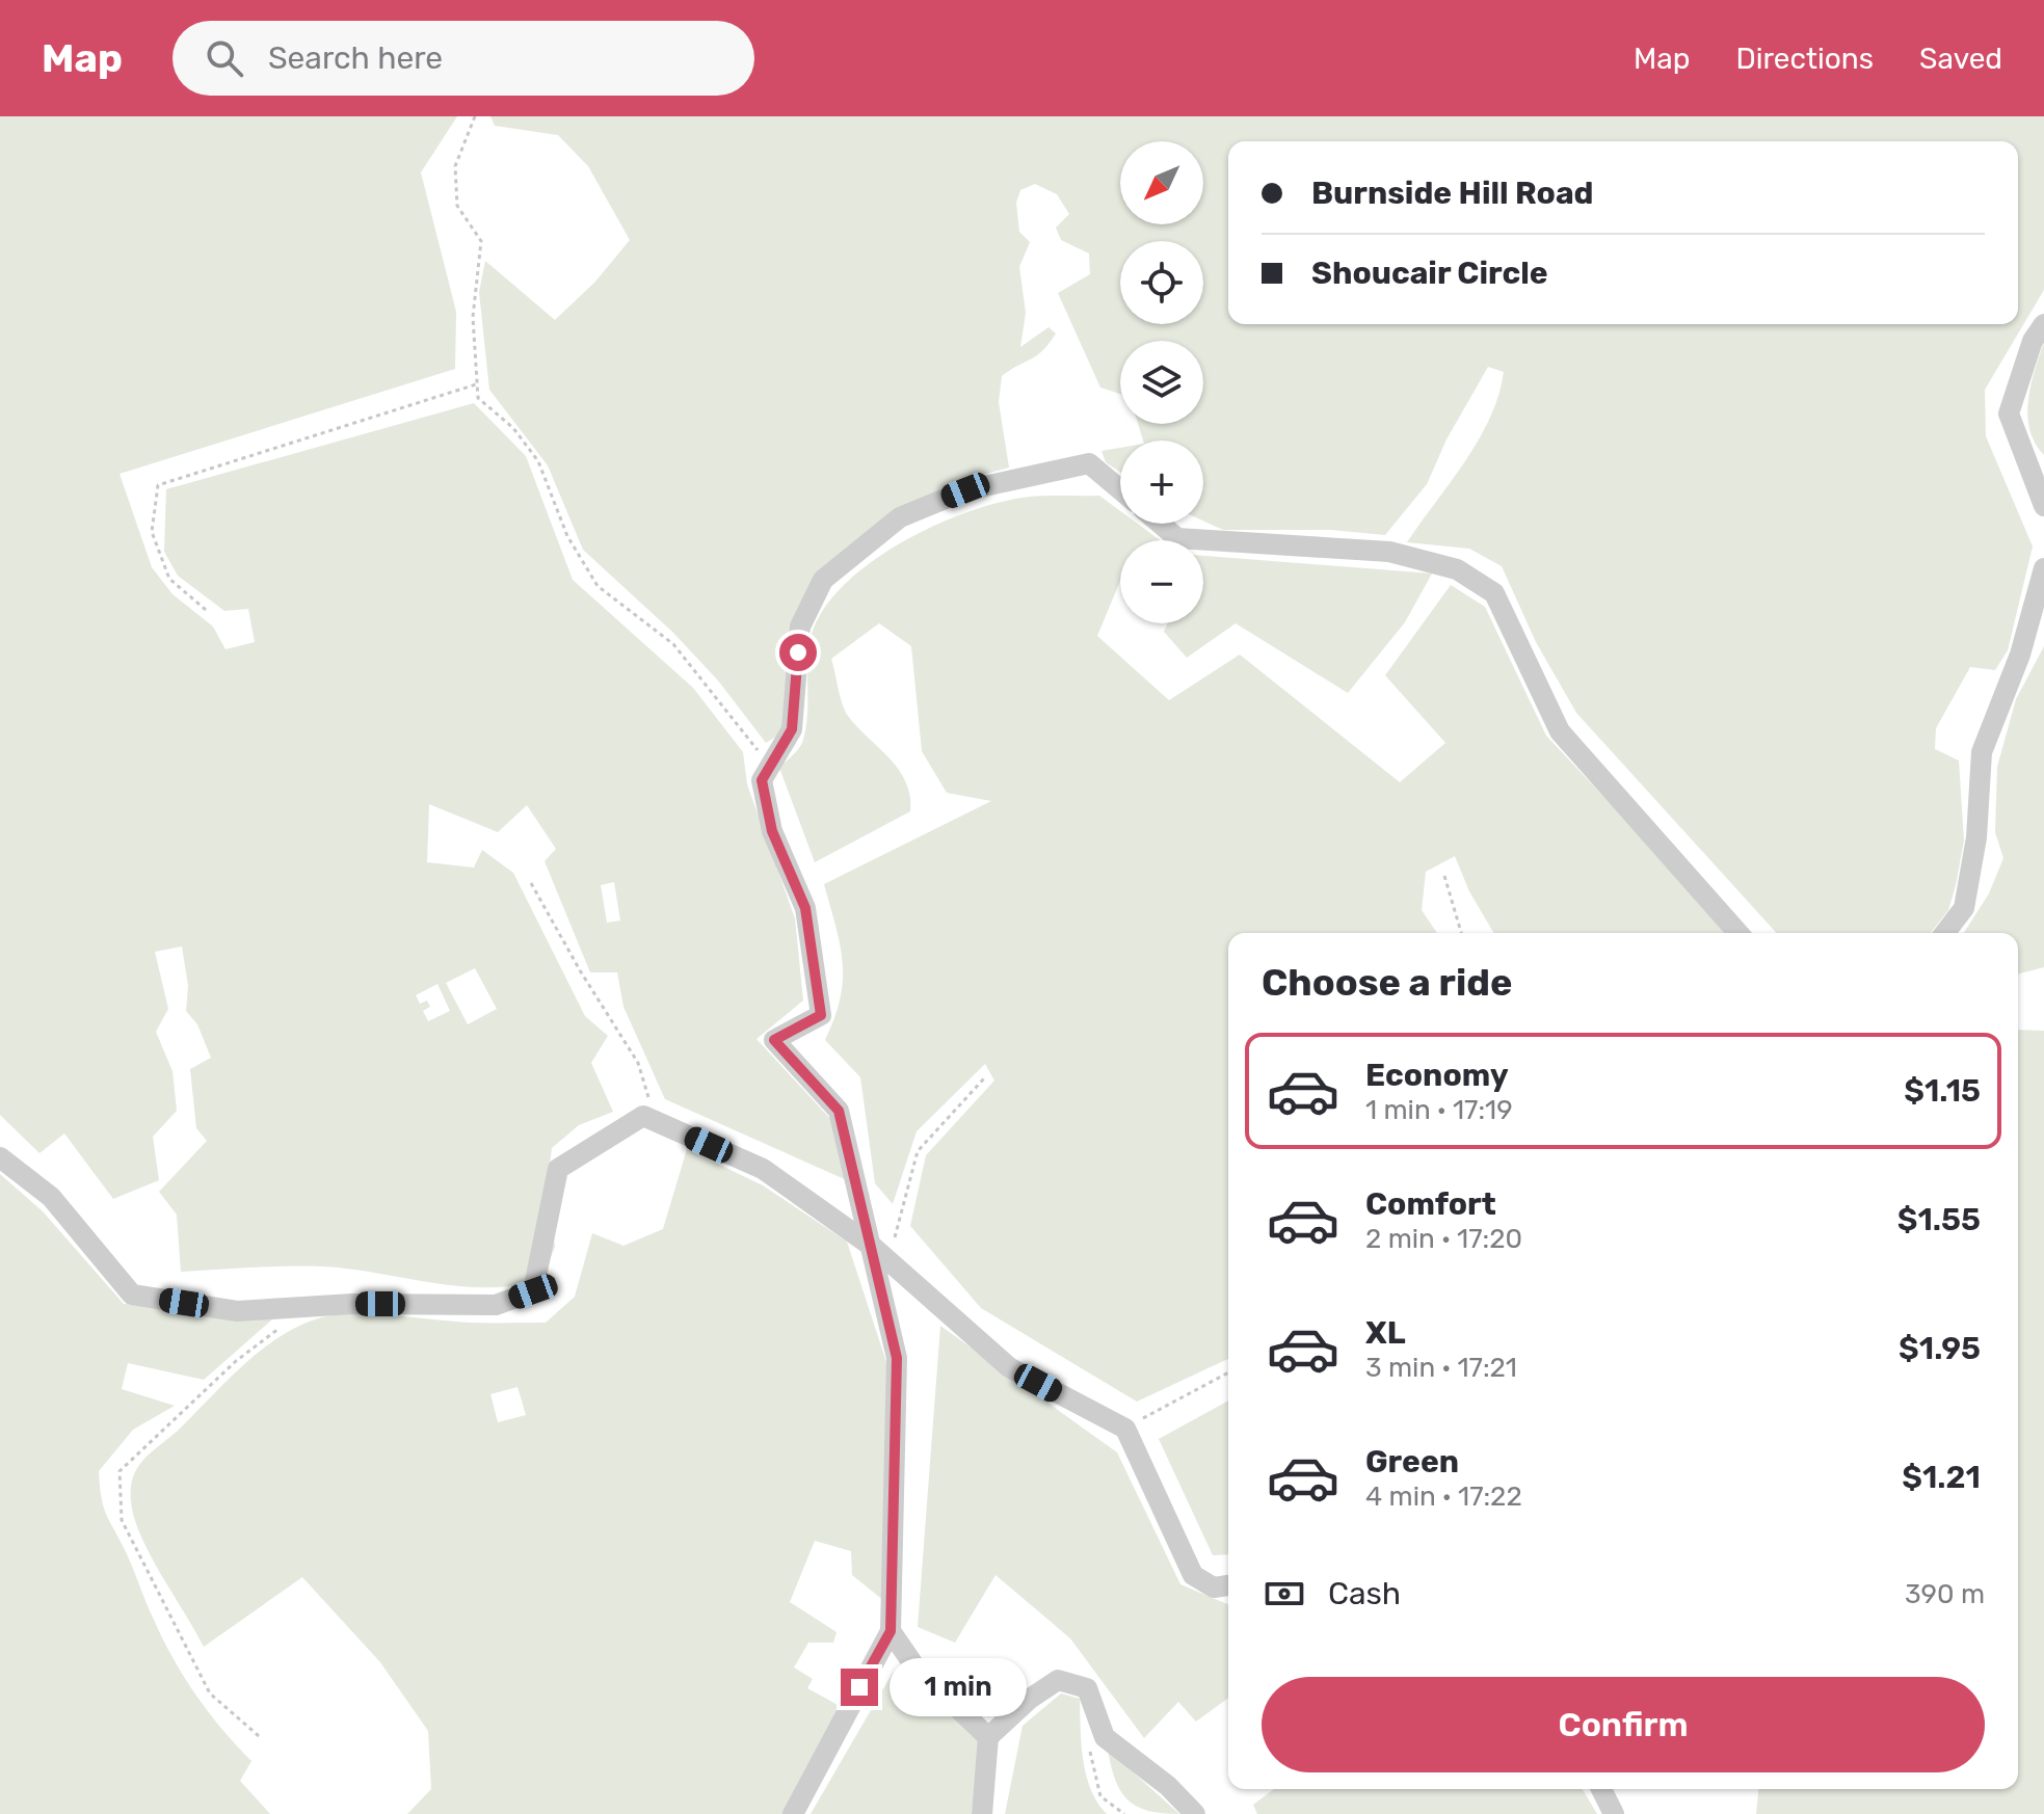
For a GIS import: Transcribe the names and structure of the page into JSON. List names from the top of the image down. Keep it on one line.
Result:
{"north":"bottom left","page":{"header":"Map","search":"Search here","nav":["Map","Directions","Saved"],"map_buttons":["+","−"],"banner":["Burnside Hill Road","Shoucair Circle"],"heading":"Choose a ride","list":[{"name":"Economy","note":"1 min · 17:19","value":"$1.15"},{"name":"Comfort","note":"2 min · 17:20","value":"$1.55"},{"name":"XL","note":"3 min · 17:21","value":"$1.95"},{"name":"Green","note":"4 min · 17:22","value":"$1.21"}],"pay":["Cash","390 m"],"bubble":"1 min","buttons":"Confirm"}}
